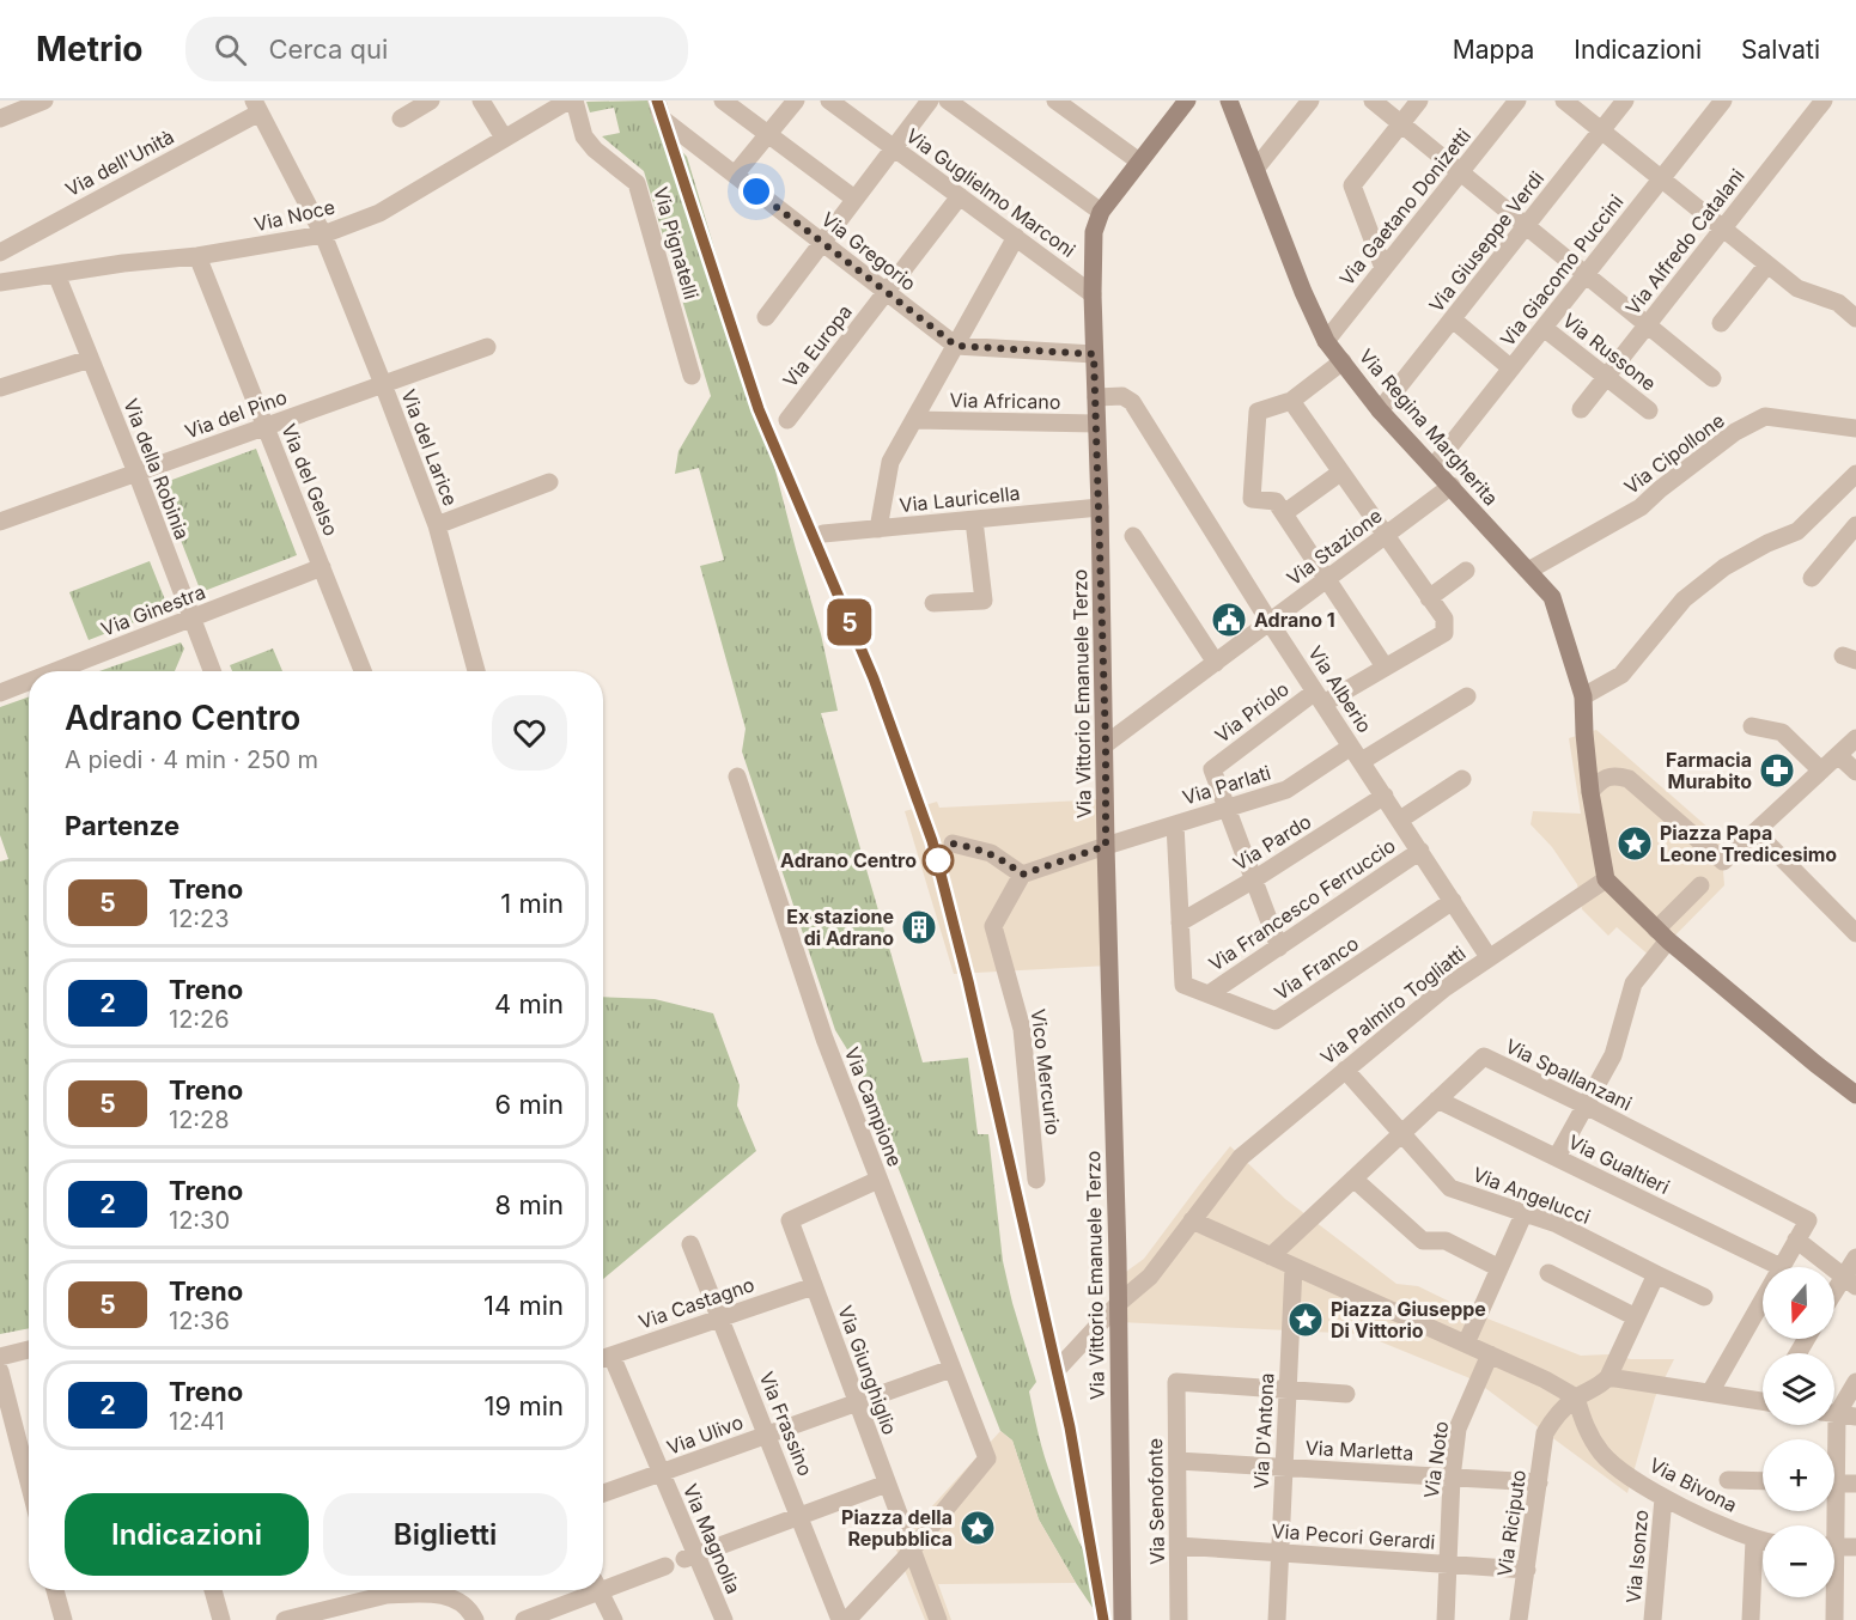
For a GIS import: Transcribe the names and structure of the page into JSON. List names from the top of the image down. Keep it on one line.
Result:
{"streets":{"street":["Via dell'Unità","Via Guglielmo Marconi","Via Gaetano Donizetti","Via Noce","Via Giuseppe Verdi","Via Alfredo Catalani","Via Pignatelli","Via Gregorio","Via Giacomo Puccini","Via Europa","Via Russone","Via Africano","Via del Pino","Via Regina Margherita","Via del Larice","Via Cipollone","Via della Robinia","Via del Gelso","Via Lauricella","Via Stazione","Via Ginestra","Via Alberio","Via Vittorio Emanuele Terzo","Via Priolo","Via Parlati","Via Pardo","Via Francesco Ferruccio","Via Franco","Via Palmiro Togliatti","Vico Mercurio","Via Spallanzani","Via Campione","Via Gualtieri","Via Angelucci","Via Castagno","Via Giunghiglio","Via Frassino","Via D'Antona","Via Ulivo","Via Marletta","Via Noto","Via Bivona","Via Senofonte","Via Riciputo","Via Pecori Gerardi","Via Magnolia","Via Isonzo"]},"crossings":[["Via dell'Unità","Via del Larice"],["Via Guglielmo Marconi","Via Europa"],["Via Guglielmo Marconi","Via Vittorio Emanuele Terzo"],["Via Gaetano Donizetti","Via Regina Margherita"],["Via Noce","Via Pignatelli"],["Via Noce","Via del Larice"],["Via Noce","Via della Robinia"],["Via Noce","Via del Gelso"],["Via Giuseppe Verdi","Via Regina Margherita"],["Via Alfredo Catalani","Via Russone"],["Via Gregorio","Via Europa"],["Via Giacomo Puccini","Via Russone"],["Via Giacomo Puccini","Via Regina Margherita"],["Via Africano","Via Vittorio Emanuele Terzo"],["Via del Pino","Via del Larice"],["Via del Pino","Via della Robinia"],["Via del Pino","Via del Gelso"],["Via Regina Margherita","Via Cipollone"],["Via Regina Margherita","Via Stazione"],["Via Regina Margherita","Via Palmiro Togliatti"],["Via della Robinia","Via Ginestra"],["Via del Gelso","Via Ginestra"],["Via Lauricella","Via Vittorio Emanuele Terzo"],["Via Stazione","Via Alberio"],["Via Stazione","Via Vittorio Emanuele Terzo"],["Via Alberio","Via Vittorio Emanuele Terzo"],["Via Alberio","Via Priolo"],["Via Alberio","Via Parlati"],["Via Alberio","Via Pardo"],["Via Alberio","Via Francesco Ferruccio"],["Via Alberio","Via Franco"],["Via Alberio","Via Palmiro Togliatti"],["Via Vittorio Emanuele Terzo","Via Parlati"],["Via Vittorio Emanuele Terzo","Via Palmiro Togliatti"],["Via Priolo","Via Parlati"],["Via Parlati","Via Franco"],["Via Parlati","Vico Mercurio"],["Via Pardo","Via Franco"],["Via Francesco Ferruccio","Via Franco"],["Via Palmiro Togliatti","Via Angelucci"],["Via Spallanzani","Via Gualtieri"],["Via Spallanzani","Via Angelucci"],["Via Campione","Via Giunghiglio"],["Via Campione","Via Ulivo"],["Via Castagno","Via Giunghiglio"],["Via Castagno","Via Frassino"],["Via Castagno","Via Magnolia"],["Via Giunghiglio","Via Ulivo"],["Via Frassino","Via Ulivo"],["Via D'Antona","Via Marletta"],["Via D'Antona","Via Senofonte"],["Via D'Antona","Via Pecori Gerardi"],["Via Ulivo","Via Magnolia"],["Via Marletta","Via Noto"],["Via Marletta","Via Senofonte"],["Via Marletta","Via Riciputo"],["Via Noto","Via Pecori Gerardi"],["Via Bivona","Via Riciputo"],["Via Bivona","Via Isonzo"],["Via Senofonte","Via Pecori Gerardi"],["Via Riciputo","Via Pecori Gerardi"]],"places":{"public building":["Adrano 1"],"pharmacy":["Farmacia Murabito"],"place":["Piazza Papa Leone Tredicesimo","Piazza Giuseppe Di Vittorio","Piazza della Repubblica"],"other":["Adrano Centro"],"building":["Ex stazione di Adrano"]},"north":"bottom","page":{"header":"Metrio","search":"Cerca qui","nav":["Mappa","Indicazioni","Salvati"],"on_map":"5","heading":[["Adrano Centro","A piedi · 4 min · 250 m"],"Partenze"],"list":[{"mark":"5","name":"Treno","note":"12:23","value":"1 min"},{"mark":"2","name":"Treno","note":"12:26","value":"4 min"},{"mark":"5","name":"Treno","note":"12:28","value":"6 min"},{"mark":"2","name":"Treno","note":"12:30","value":"8 min"},{"mark":"5","name":"Treno","note":"12:36","value":"14 min"},{"mark":"2","name":"Treno","note":"12:41","value":"19 min"}],"map_buttons":["+","−"],"buttons":["Indicazioni","Biglietti"]}}
